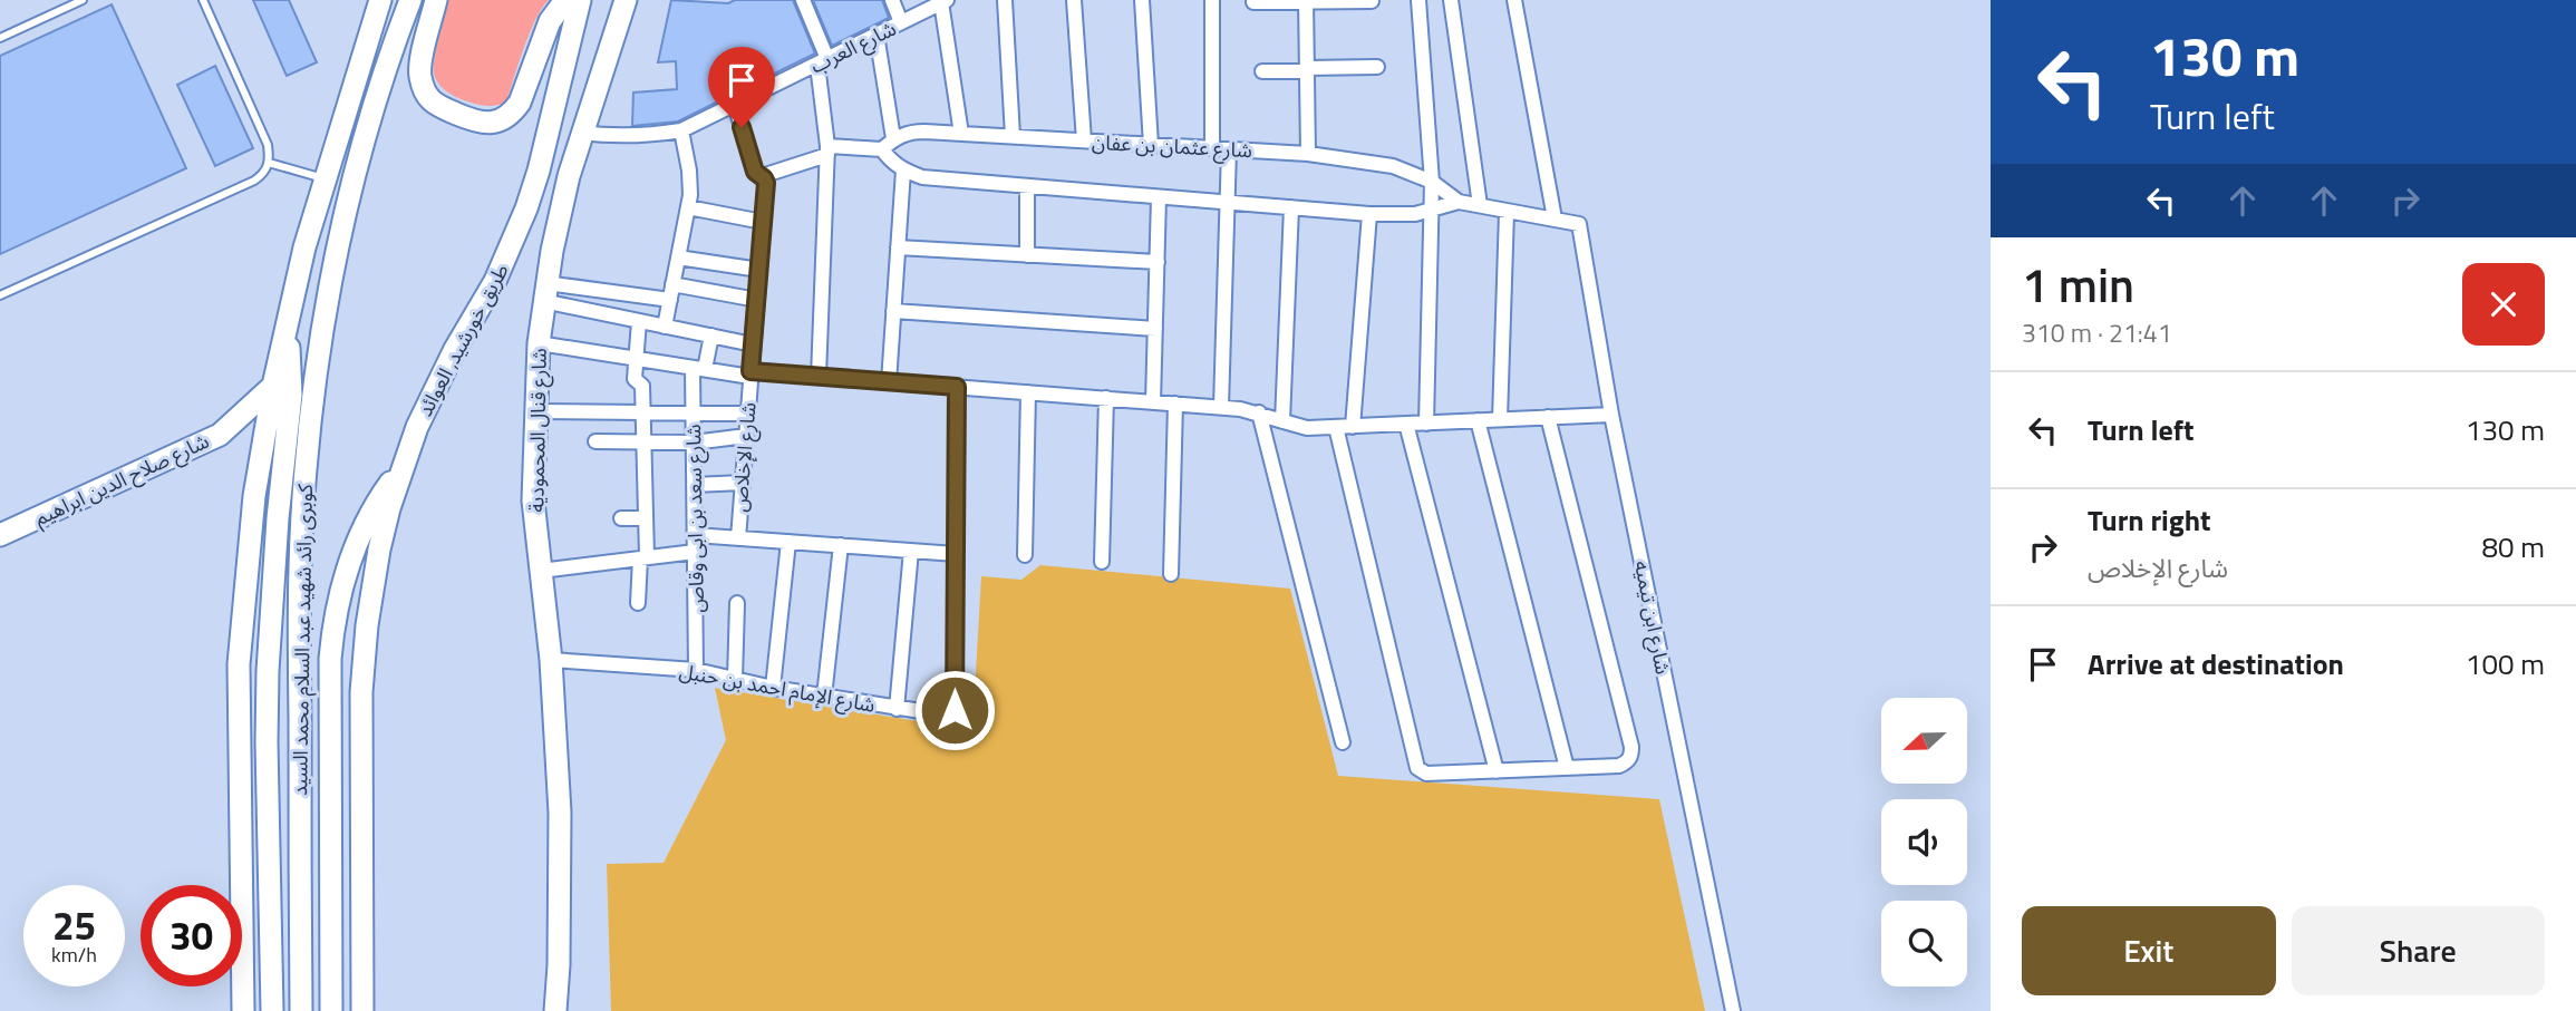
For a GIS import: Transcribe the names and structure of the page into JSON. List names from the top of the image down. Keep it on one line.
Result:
{"streets":{"main road":["طريق خورشيد, العوائد","شارع قنال المحمودية","شارع صلاح الدين ابراهيم","كوبرى رائد شهيد عبد السلام محمد السيد"],"street":["شارع العرب","شارع عثمان بن عفان","شارع الإخلاص","شارع سعد بن ابى وقاص","شارع ابن تيميه","شارع الإمام احمد بن حنبل"]},"crossings":[["شارع العرب","شارع قنال المحمودية"],["شارع العرب","شارع الإخلاص"],["شارع عثمان بن عفان","شارع ابن تيميه"],["طريق خورشيد, العوائد","كوبرى رائد شهيد عبد السلام محمد السيد"],["شارع قنال المحمودية","شارع الإمام احمد بن حنبل"],["شارع سعد بن ابى وقاص","شارع الإمام احمد بن حنبل"]],"north":"left","page":{"turn":["130 m","Turn left"],"heading":["1 min","310 m · 21:41"],"list":[{"name":"Turn left","value":"130 m"},{"name":"Turn right","note":"شارع الإخلاص","value":"80 m"},{"name":"Arrive at destination","value":"100 m"}],"speed":"25 km/h","limit":"30","buttons":["Exit","Share"]}}
